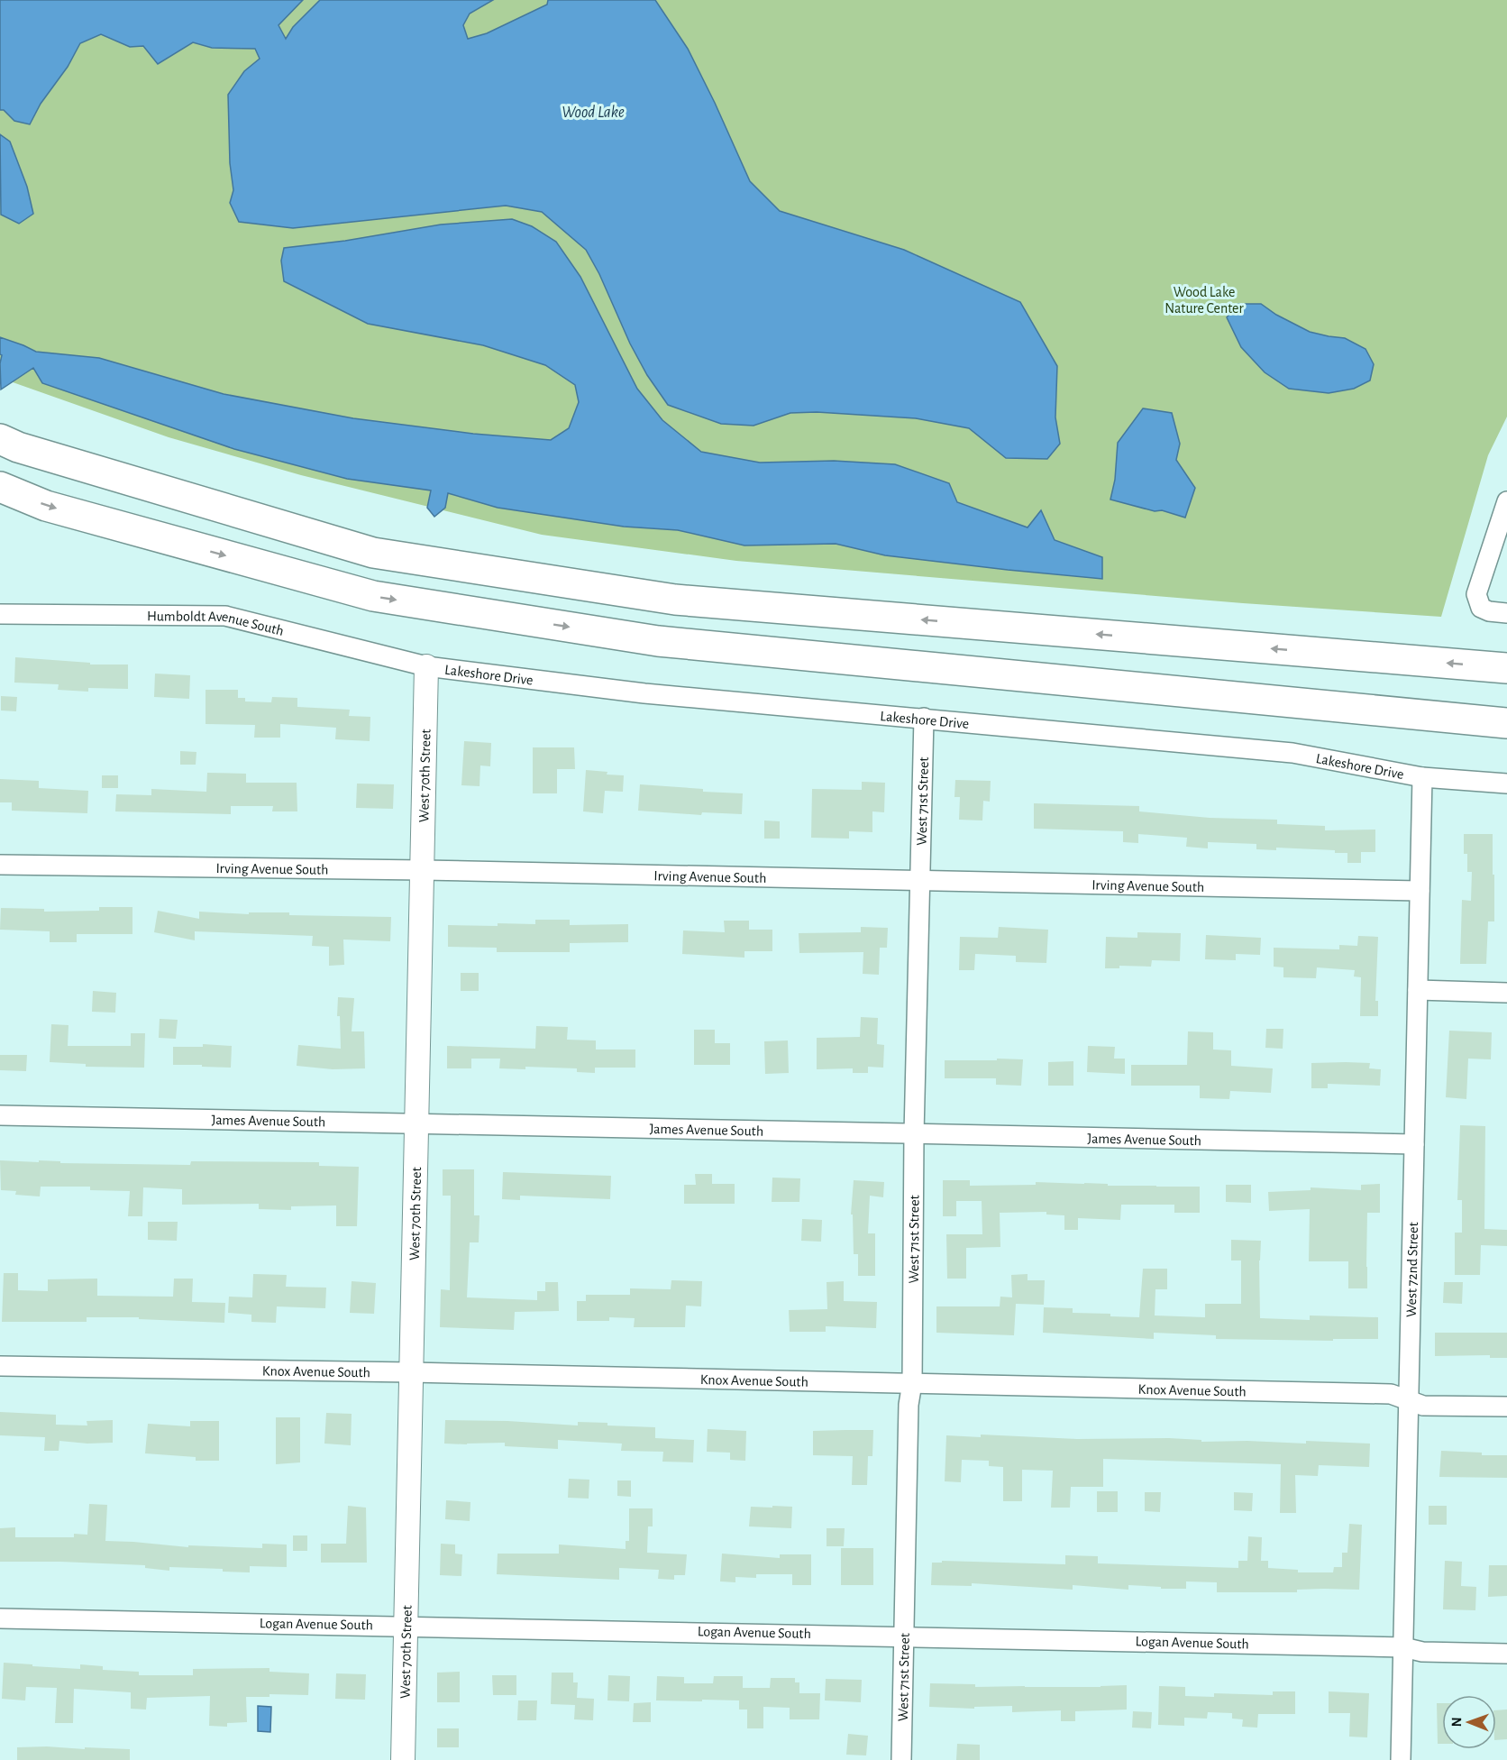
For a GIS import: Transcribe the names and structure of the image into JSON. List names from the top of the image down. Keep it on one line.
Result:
{"streets":{"street":["Humboldt Avenue South","Lakeshore Drive","West 70th Street","West 71st Street","Irving Avenue South","James Avenue South","West 72nd Street","Knox Avenue South","Logan Avenue South"]},"crossings":[["Humboldt Avenue South","Lakeshore Drive"],["Humboldt Avenue South","West 70th Street"],["Lakeshore Drive","West 70th Street"],["Lakeshore Drive","West 71st Street"],["Lakeshore Drive","West 72nd Street"],["West 70th Street","Irving Avenue South"],["West 70th Street","James Avenue South"],["West 70th Street","Knox Avenue South"],["West 70th Street","Logan Avenue South"],["West 71st Street","Irving Avenue South"],["West 71st Street","James Avenue South"],["West 71st Street","Knox Avenue South"],["West 71st Street","Logan Avenue South"],["Irving Avenue South","West 72nd Street"],["James Avenue South","West 72nd Street"],["West 72nd Street","Knox Avenue South"],["West 72nd Street","Logan Avenue South"]],"water":["Wood Lake"],"parks":["Wood Lake Nature Center"],"north":"left"}
